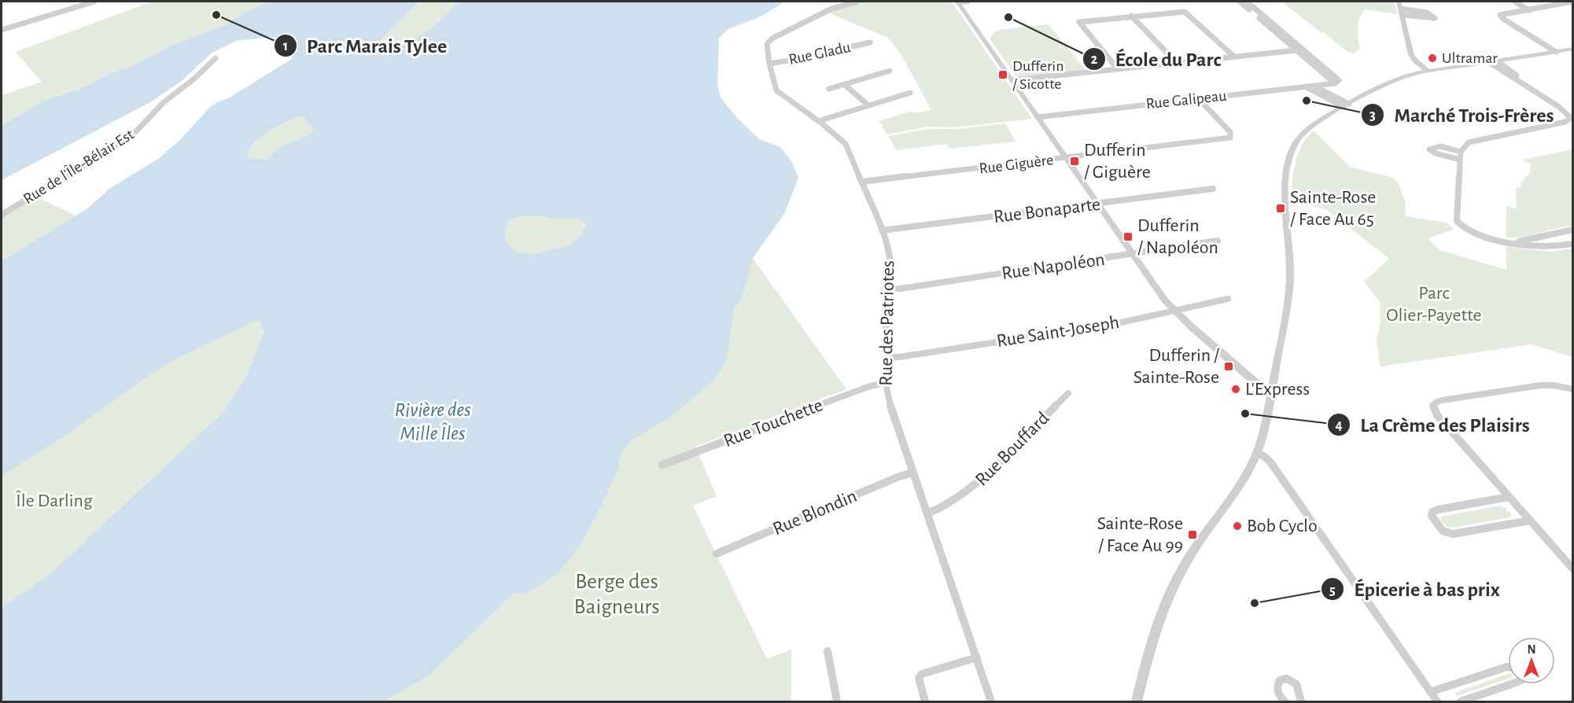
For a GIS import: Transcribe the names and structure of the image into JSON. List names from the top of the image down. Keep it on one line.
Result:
{"streets":{"street":["Rue Gladu","Rue Galipeau","Rue Giguère","Rue de l'Île-Bélair Est","Rue Bonaparte","Rue Napoléon","Rue des Patriotes","Rue Saint-Joseph","Rue Touchette","Rue Bouffard","Rue Blondin"]},"crossings":[["Rue Gladu","Rue des Patriotes"],["Rue Galipeau","Rue Giguère"],["Rue Giguère","Rue des Patriotes"],["Rue Bonaparte","Rue des Patriotes"],["Rue Napoléon","Rue des Patriotes"],["Rue des Patriotes","Rue Saint-Joseph"],["Rue des Patriotes","Rue Touchette"],["Rue des Patriotes","Rue Bouffard"],["Rue des Patriotes","Rue Blondin"]],"water":["Rivière des Mille Îles"],"parks":["Parc Olier-Payette","Île Darling","Berge des Baigneurs"],"places":{"other":["Parc Marais Tylee","École du Parc","Ultramar","Marché Trois-Frères","L'Express","La Crème des Plaisirs","Bob Cyclo","Épicerie à bas prix"],"transit":["Dufferin / Sicotte","Dufferin / Giguère","Sainte-Rose / Face Au 65","Dufferin / Napoléon","Dufferin / Sainte-Rose","Sainte-Rose / Face Au 99"]},"north":"top"}
